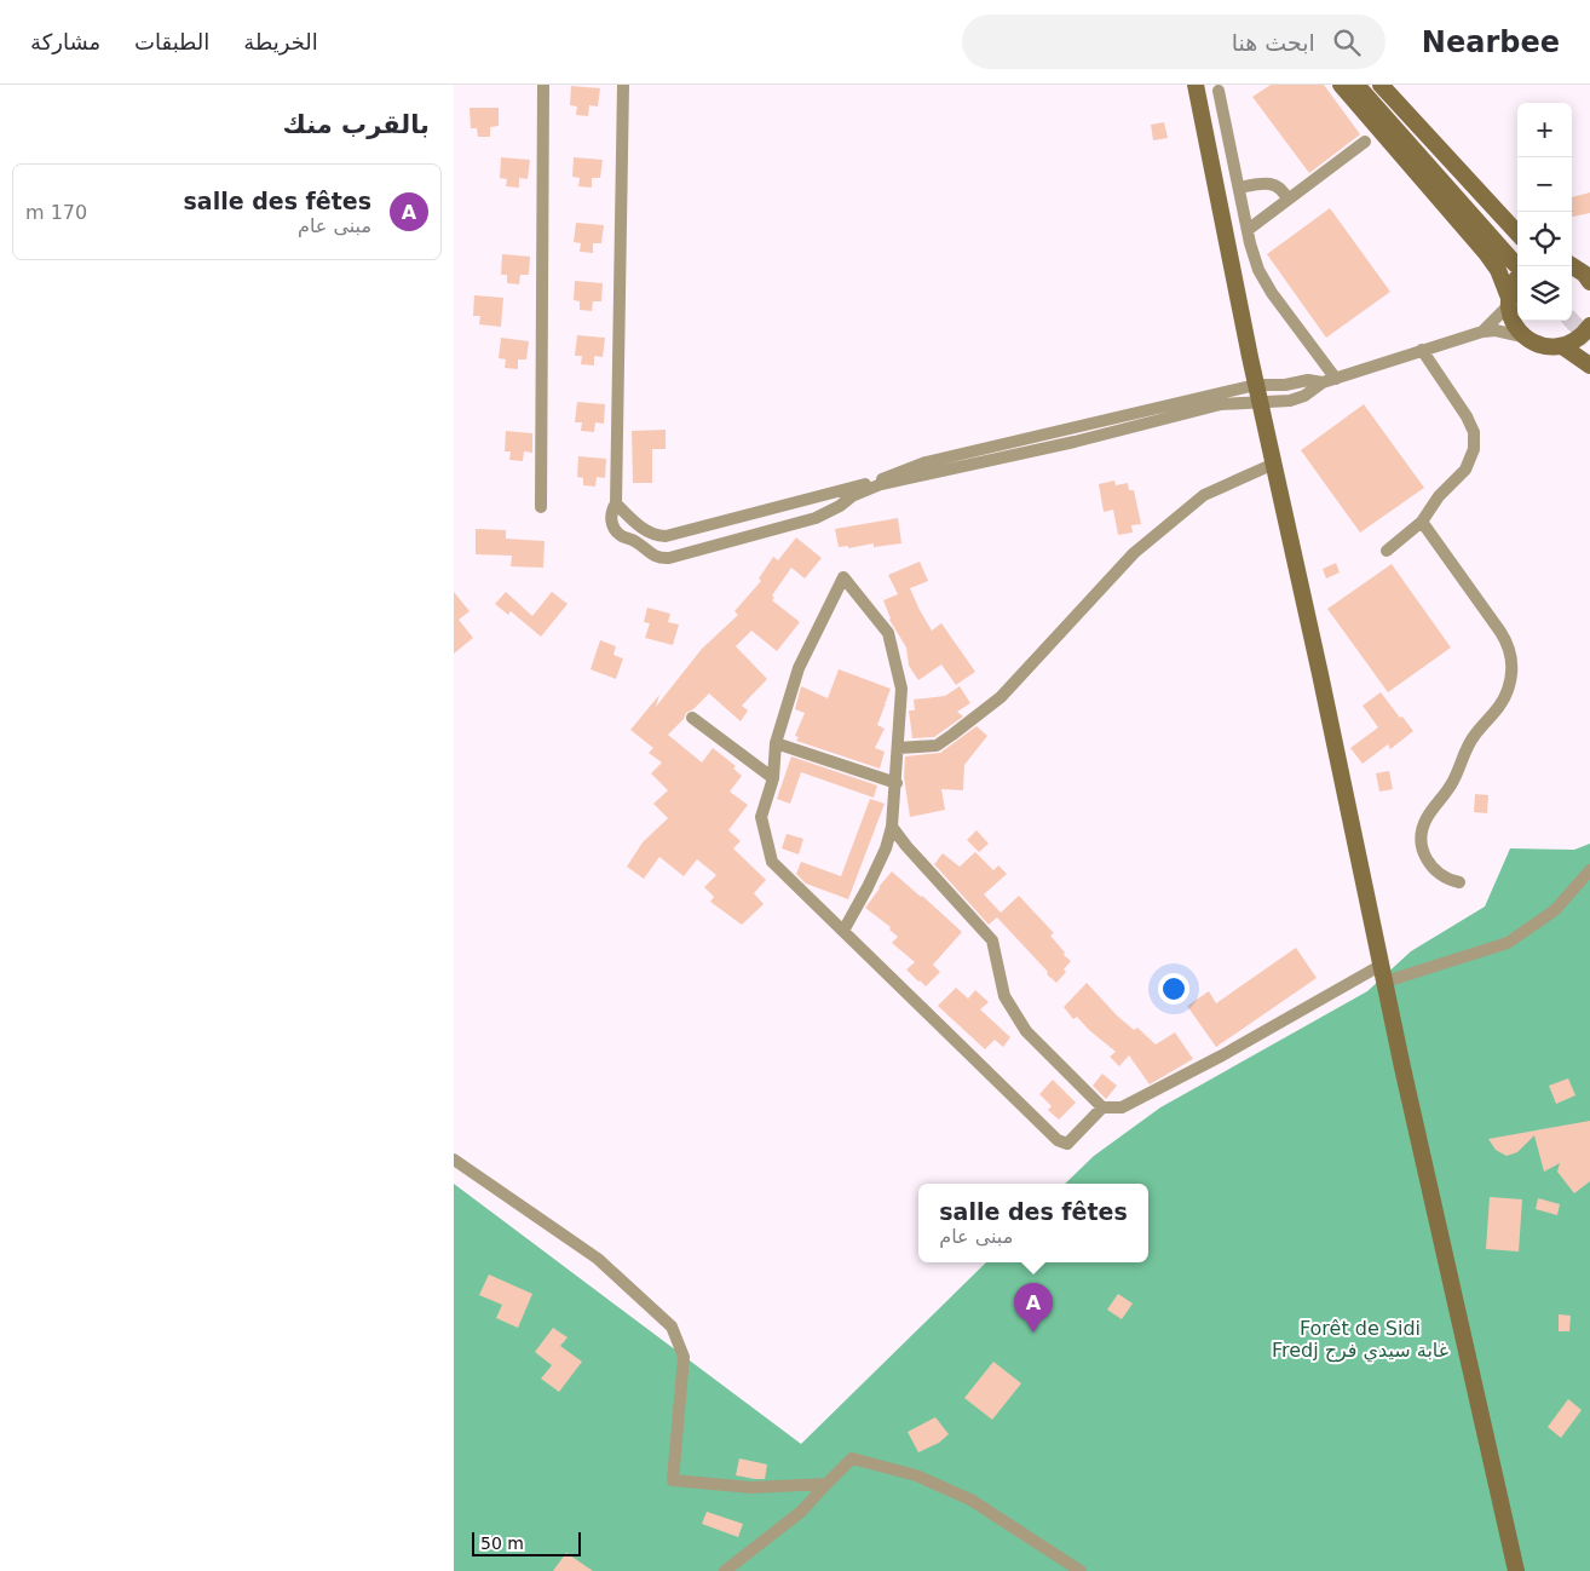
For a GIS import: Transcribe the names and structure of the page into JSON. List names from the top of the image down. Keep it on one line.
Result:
{"parks":["Forêt de Sidi Fredj غابة سيدي فرج"],"scale_bar":"50 m","page":{"header":"Nearbee","search":"ابحث هنا","nav":["الخريطة","الطبقات","مشاركة"],"heading":"بالقرب منك","map_buttons":["+","−"],"list":[{"mark":"A","name":"salle des fêtes","note":"مبنى عام","value":"170 m"}],"popup":["salle des fêtes","مبنى عام"],"pins":"A","scale":"50 m"}}
